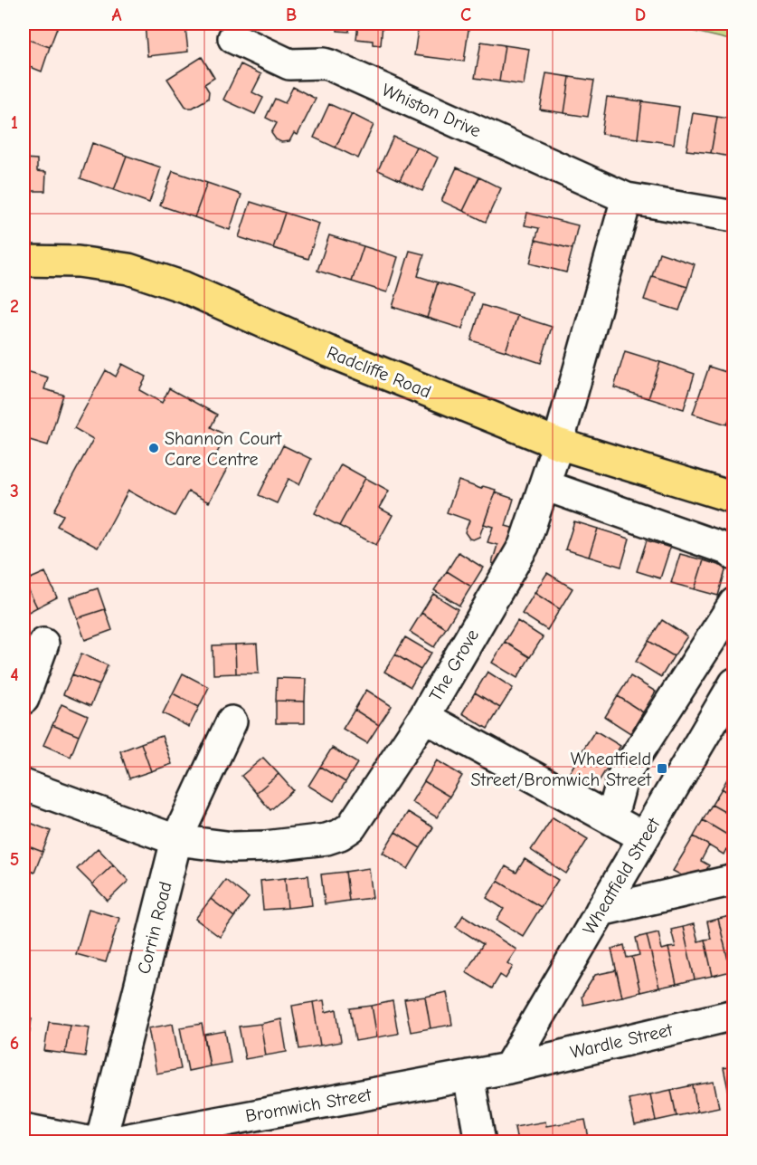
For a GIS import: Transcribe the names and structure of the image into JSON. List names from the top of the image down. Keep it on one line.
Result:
{"streets":{"main road":["Radcliffe Road"],"street":["Whiston Drive","The Grove","Wheatfield Street","Corrin Road","Wardle Street","Bromwich Street"]},"crossings":[["Radcliffe Road","The Grove"],["The Grove","Wheatfield Street"],["Wheatfield Street","Wardle Street"],["Wheatfield Street","Bromwich Street"],["Wardle Street","Bromwich Street"]],"places":{"other":["Shannon Court Care Centre"],"transit":["Wheatfield Street/Bromwich Street"]},"grid":{"columns":["A","B","C","D"],"rows":["1","2","3","4","5","6"]}}
